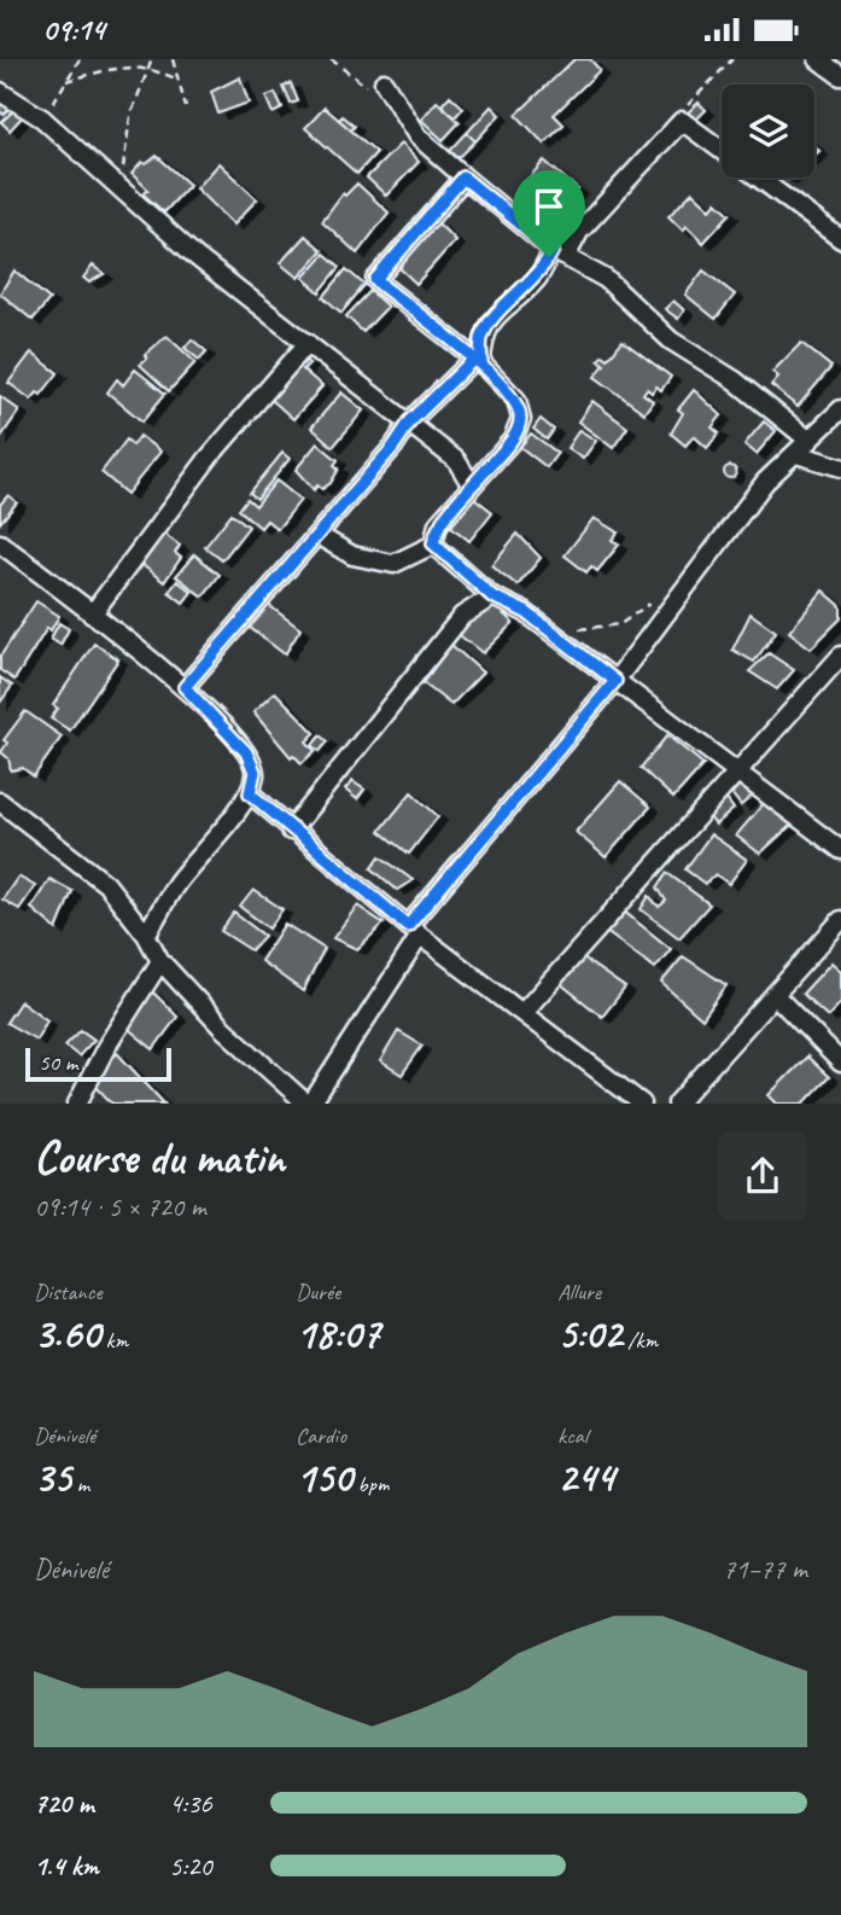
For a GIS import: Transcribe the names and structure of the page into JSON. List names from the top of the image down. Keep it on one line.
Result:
{"scale_bar":"50 m","page":{"status":"09:14","scale":"50 m","heading":["Course du matin","09:14 · 5 × 720 m"],"stats":[["Distance","3.60 km"],["Durée","18:07"],["Allure","5:02 /km"],["Dénivelé","35 m"],["Cardio","150 bpm"],["kcal","244"]],"chart":["Dénivelé","71–77 m"],"list":[{"name":"720 m","note":"4:36"},{"name":"1.4 km","note":"5:20"}]}}
